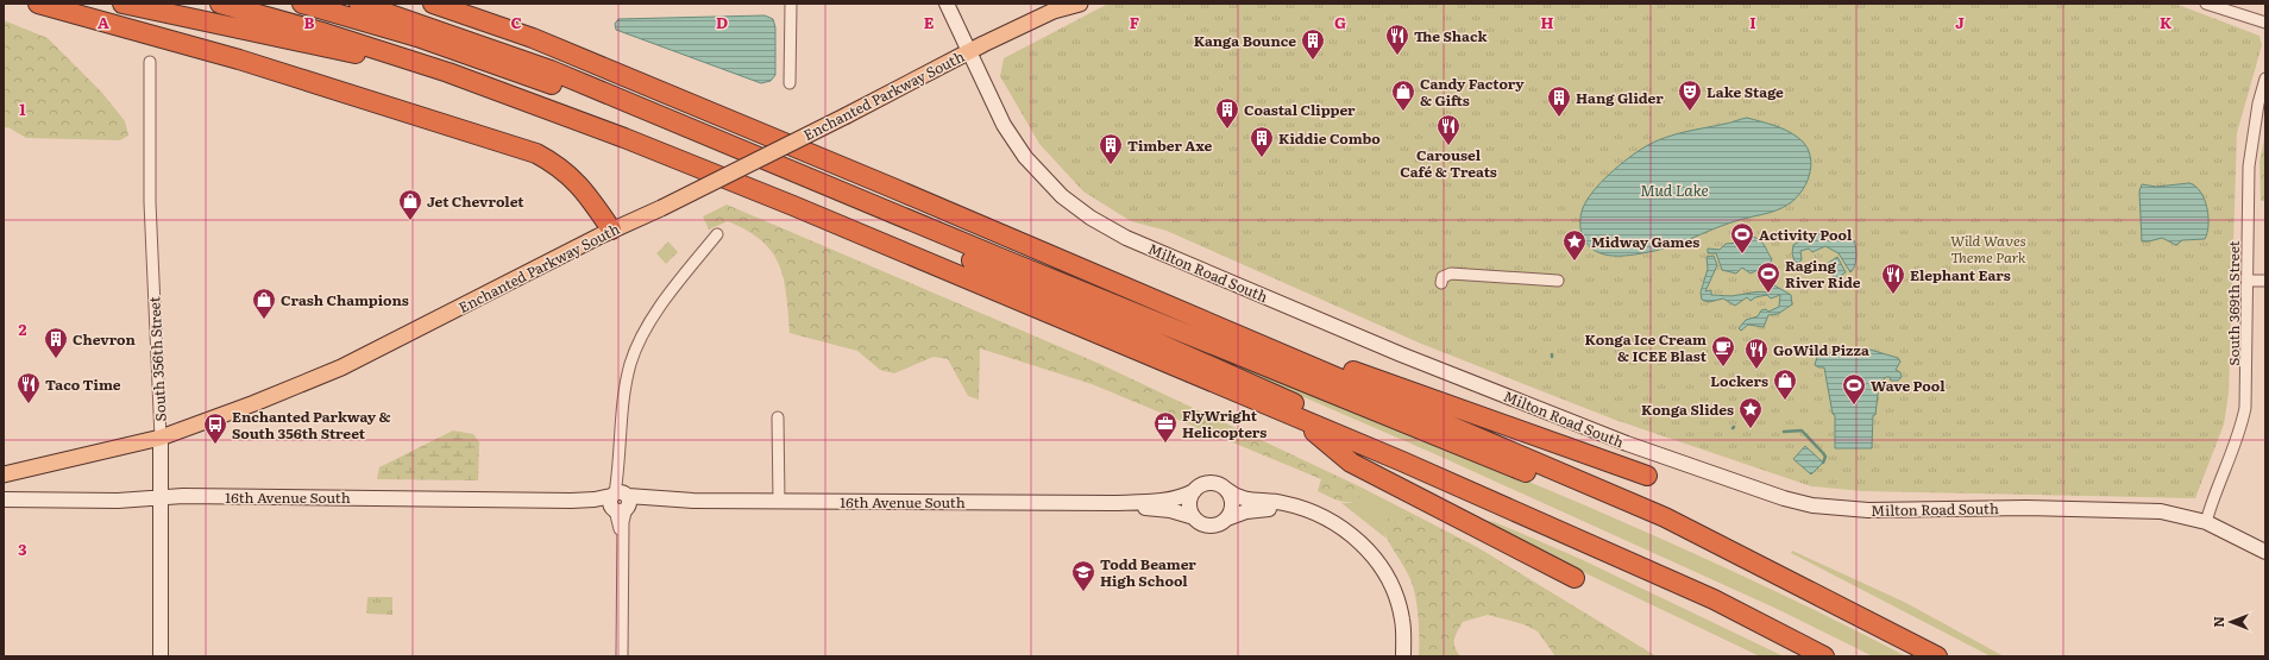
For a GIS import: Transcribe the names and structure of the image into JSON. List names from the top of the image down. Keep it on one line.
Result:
{"streets":{"main road":["Enchanted Parkway South"],"street":["Milton Road South","South 369th Street","South 356th Street","16th Avenue South"]},"crossings":[["Enchanted Parkway South","Milton Road South"],["Enchanted Parkway South","South 356th Street"],["Milton Road South","South 369th Street"],["South 356th Street","16th Avenue South"]],"water":["Mud Lake"],"parks":["Wild Waves Theme Park"],"places":{"restaurant":["The Shack","Carousel Café & Treats","Elephant Ears","GoWild Pizza","Taco Time"],"building":["Kanga Bounce","Hang Glider","Coastal Clipper","Kiddie Combo","Timber Axe","Chevron"],"shop":["Candy Factory & Gifts","Jet Chevrolet","Crash Champions","Lockers"],"theatre":["Lake Stage"],"sports":["Activity Pool","Raging River Ride","Wave Pool"],"place":["Midway Games","Konga Slides"],"cafe":["Konga Ice Cream & ICEE Blast"],"office":["FlyWright Helicopters"],"bus stop":["Enchanted Parkway & South 356th Street"],"school or university":["Todd Beamer High School"]},"north":"left","grid":{"columns":["A","B","C","D","E","F","G","H","I","J","K"],"rows":["1","2","3"]}}
